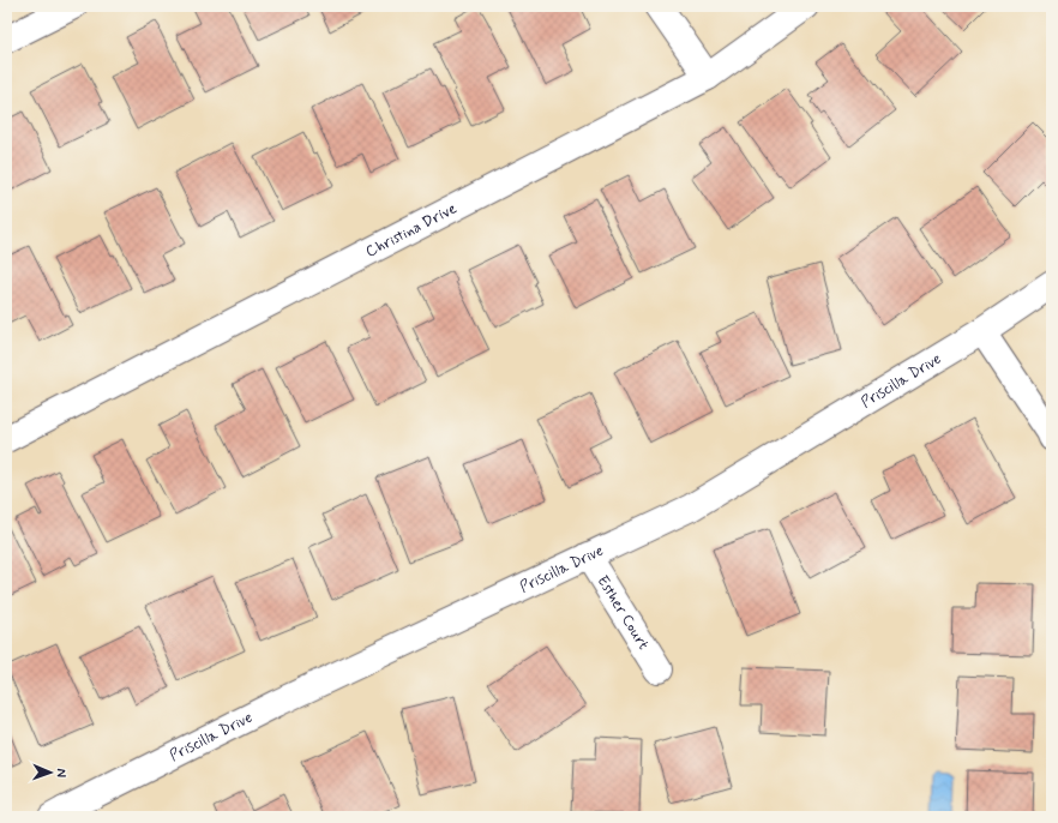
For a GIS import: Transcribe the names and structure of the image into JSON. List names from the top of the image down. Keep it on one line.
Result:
{"streets":{"street":["Christina Drive","Priscilla Drive","Esther Court"]},"crossings":[["Priscilla Drive","Esther Court"]],"north":"right"}
